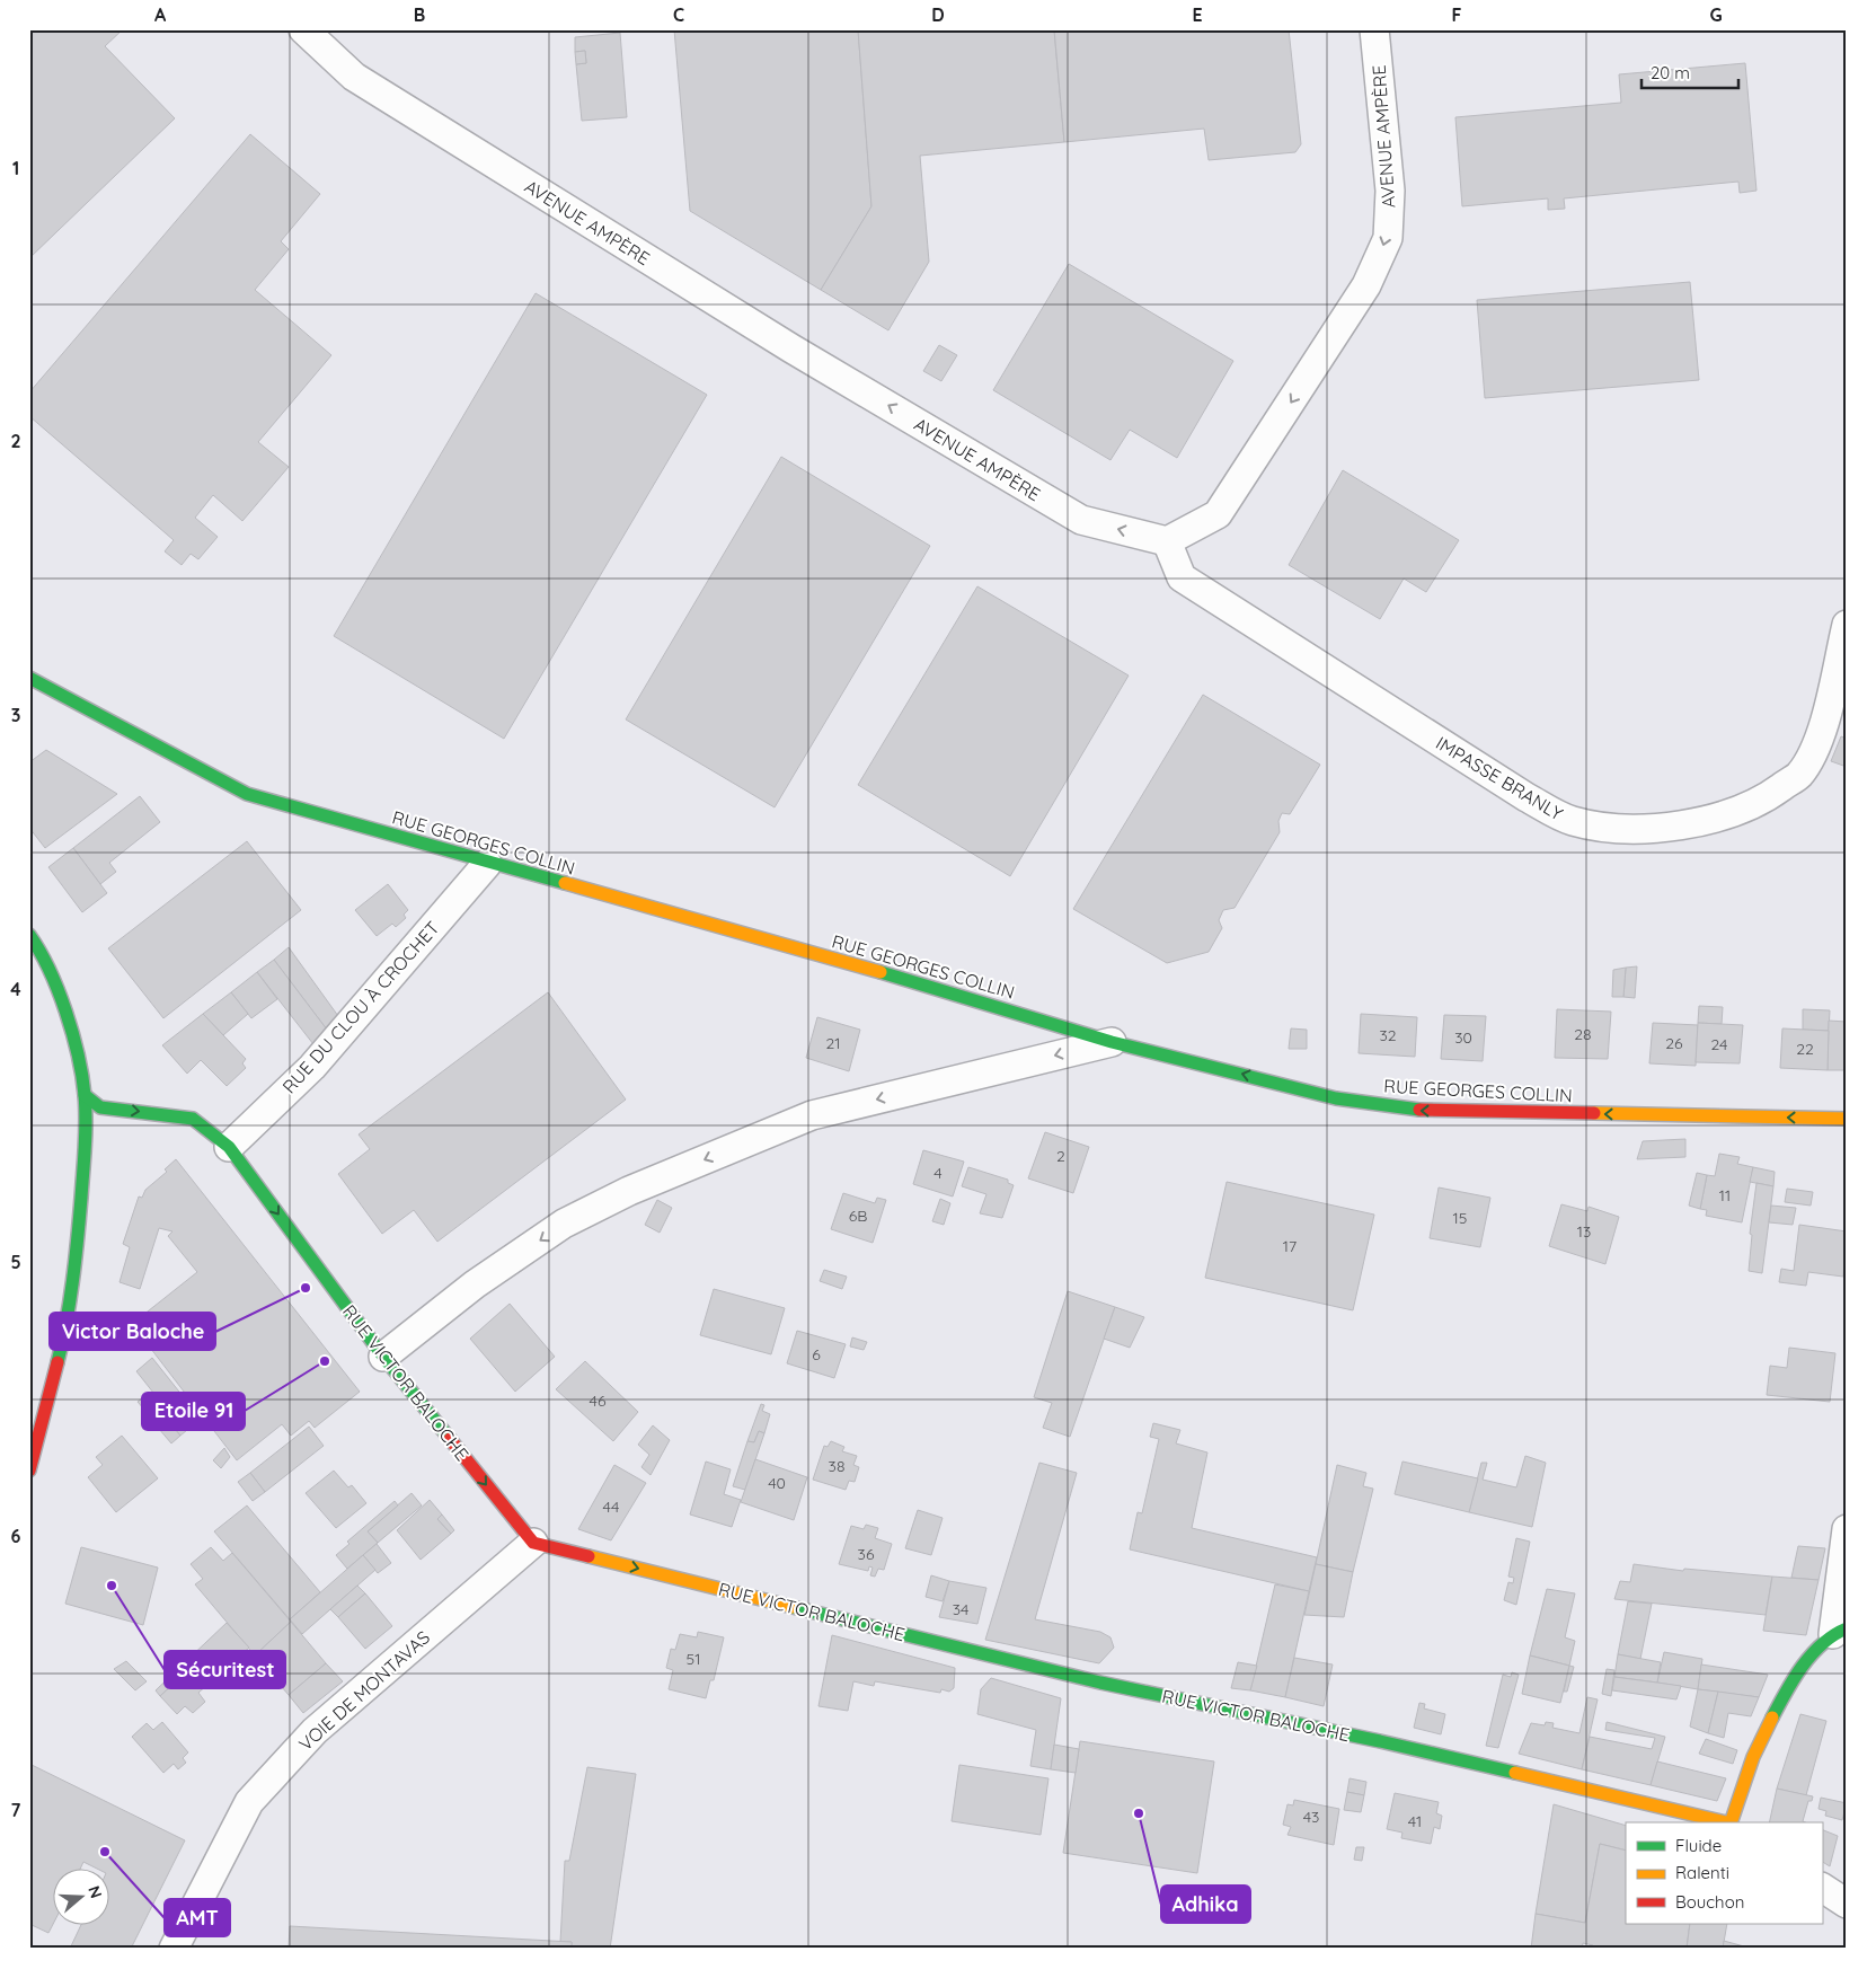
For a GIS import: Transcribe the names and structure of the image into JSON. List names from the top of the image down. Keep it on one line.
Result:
{"streets":{"street":["AVENUE AMPÈRE","IMPASSE BRANLY","RUE GEORGES COLLIN","RUE DU CLOU À CROCHET","RUE VICTOR BALOCHE","VOIE DE MONTAVAS"]},"crossings":[["AVENUE AMPÈRE","IMPASSE BRANLY"],["RUE GEORGES COLLIN","RUE DU CLOU À CROCHET"],["RUE DU CLOU À CROCHET","RUE VICTOR BALOCHE"],["RUE VICTOR BALOCHE","VOIE DE MONTAVAS"]],"one_way":["RUE GEORGES COLLIN","RUE VICTOR BALOCHE"],"places":["Victor Baloche","Etoile 91","Sécuritest","Adhika","AMT"],"house_numbers":["28","32","30","21","26","24","22","2","4","11","6B","15","13","17","6","46","38","40","44","36","34","51","43","41"],"legend":["Fluide","Ralenti","Bouchon"],"scale_bar":"20 m","north":"right","grid":{"columns":["A","B","C","D","E","F","G"],"rows":["1","2","3","4","5","6","7"]}}
